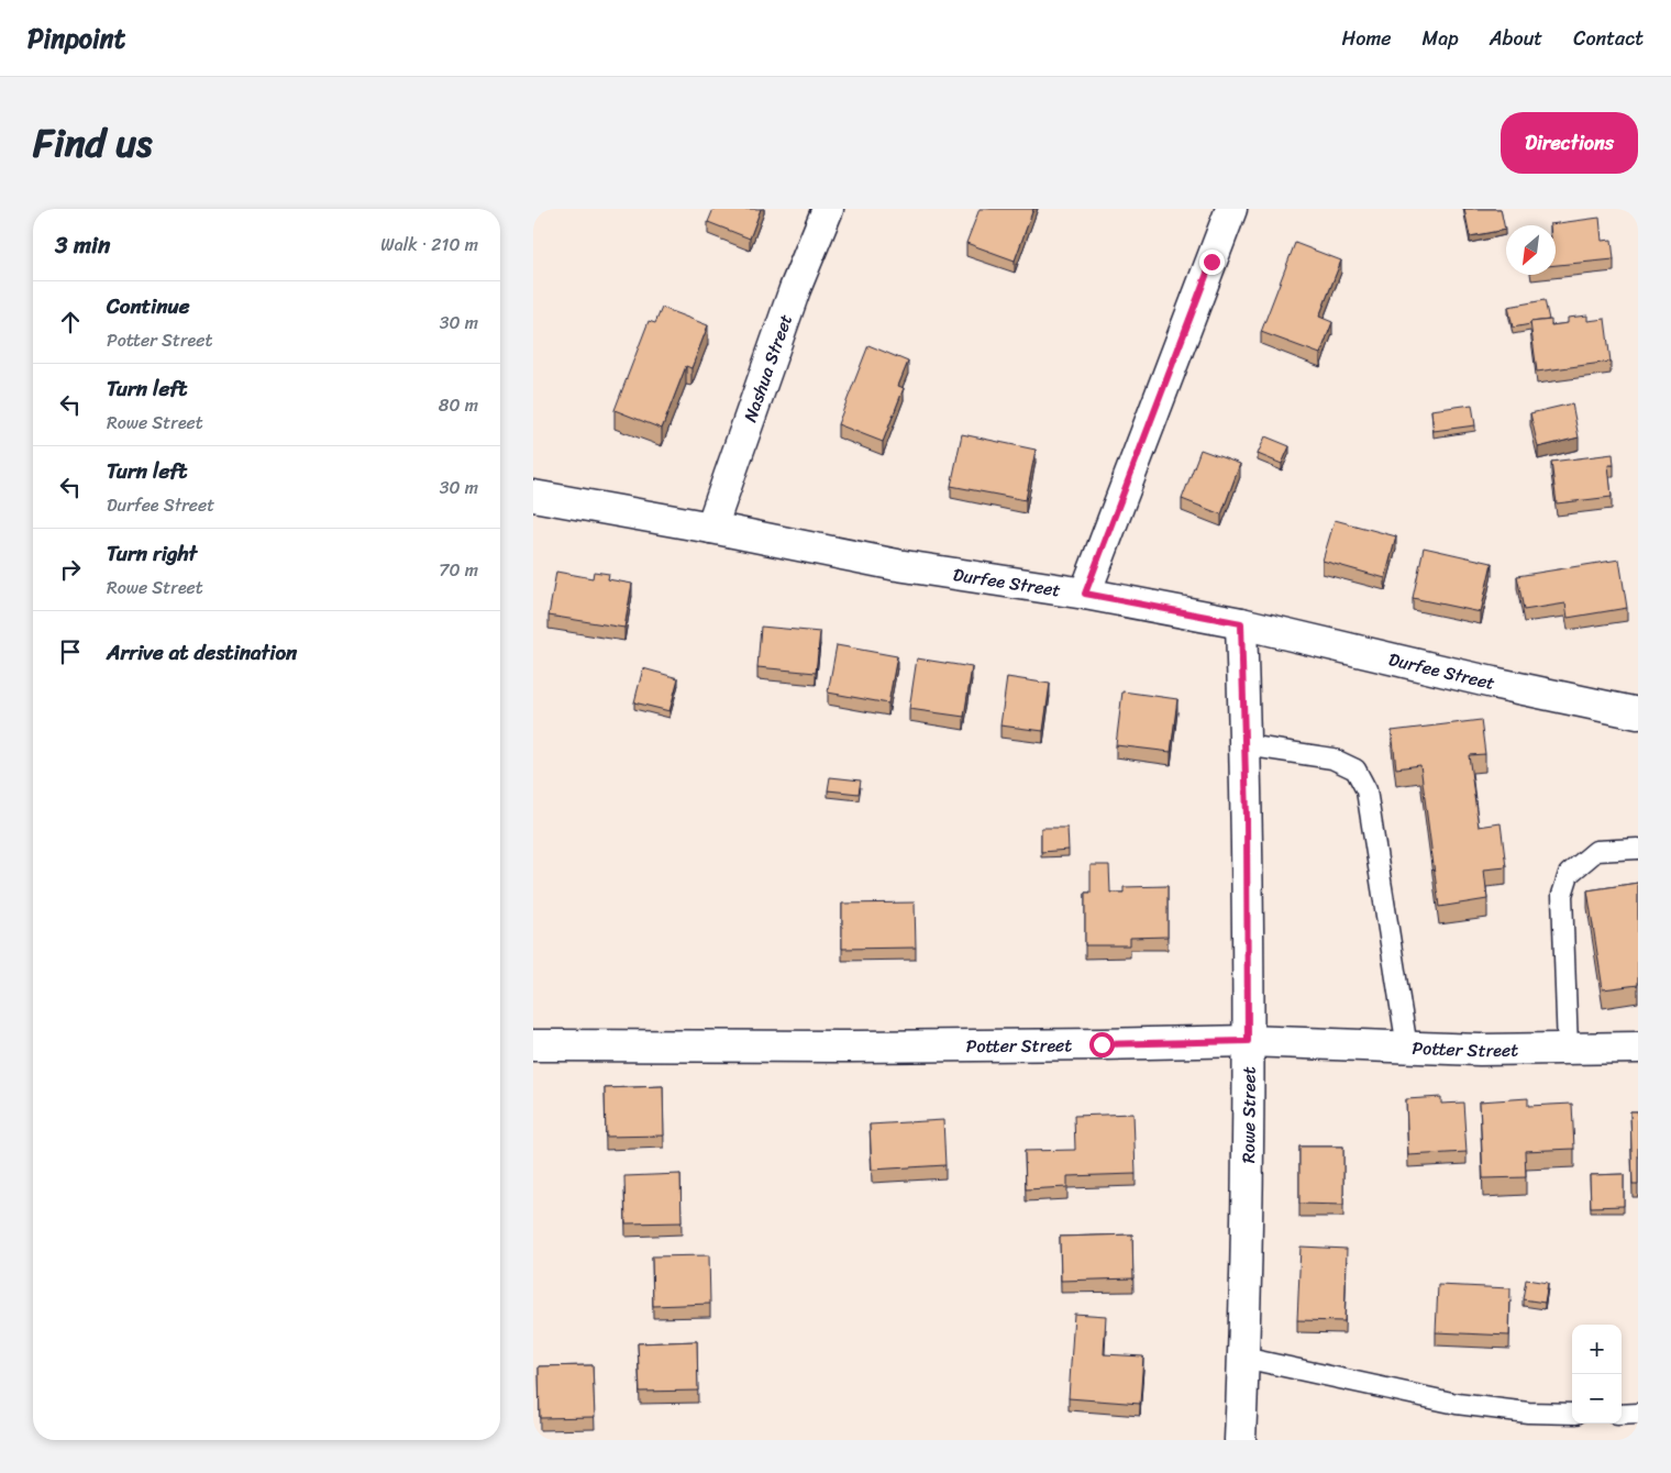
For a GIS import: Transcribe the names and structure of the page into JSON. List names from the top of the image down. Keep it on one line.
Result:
{"streets":{"street":["Nashua Street","Durfee Street","Potter Street","Rowe Street"]},"crossings":[["Nashua Street","Durfee Street"],["Durfee Street","Rowe Street"],["Potter Street","Rowe Street"]],"north":"bottom left","page":{"header":"Pinpoint","nav":["Home","Map","About","Contact"],"title":"Find us","buttons":"Directions","heading":["3 min","Walk · 210 m"],"list":[["Continue","Potter Street","30 m"],["Turn left","Rowe Street","80 m"],["Turn left","Durfee Street","30 m"],["Turn right","Rowe Street","70 m"],"Arrive at destination"],"map_buttons":["+","−"]}}
